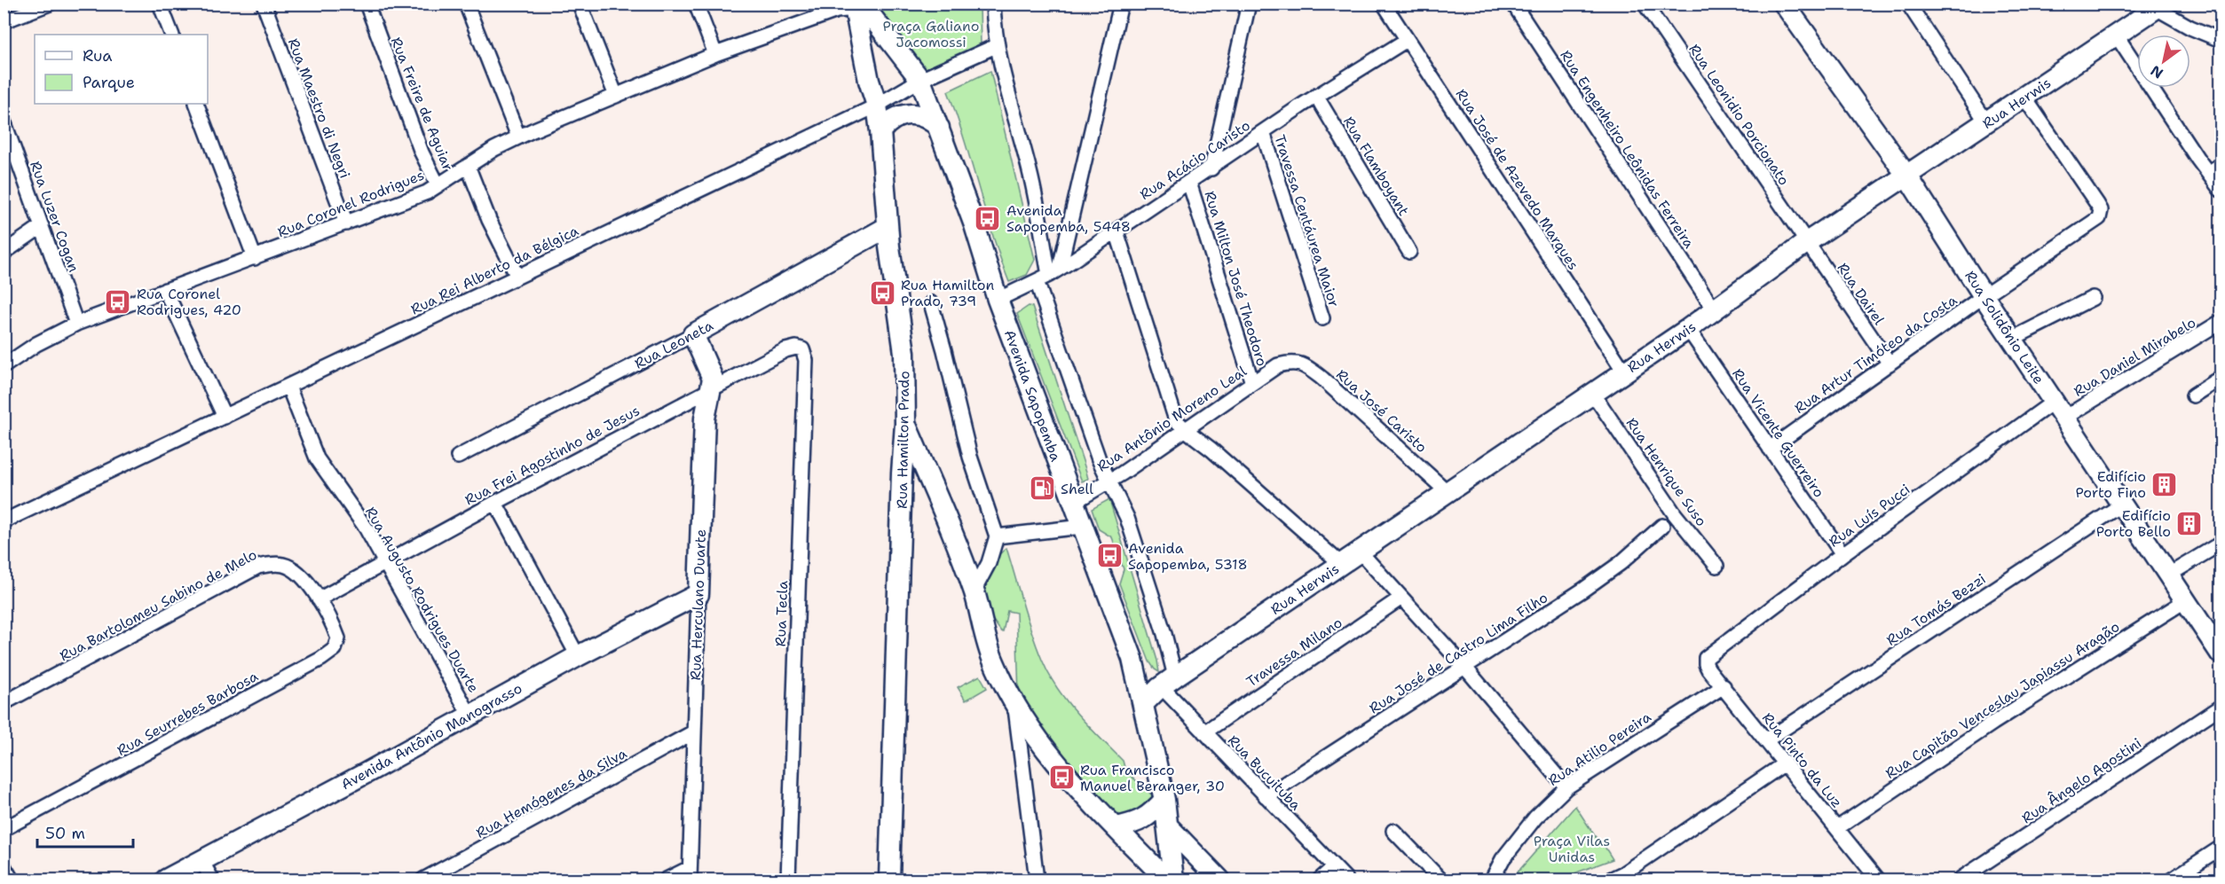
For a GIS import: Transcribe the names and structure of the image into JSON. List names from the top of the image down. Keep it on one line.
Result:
{"streets":{"main road":["Rua Herwis","Rua Solidônio Leite","Rua Leoneta","Avenida Sapopemba","Rua Hamilton Prado","Rua Herculano Duarte","Avenida Antônio Manograsso"],"street":["Rua Freire de Aguiar","Rua Maestro di Negri","Rua Leonidio Porcionato","Rua Engenheiro Leônidas Ferreira","Rua Acácio Caristo","Rua Flamboyant","Rua José de Azevedo Marques","Rua Coronel Rodrigues","Rua Luzer Cogan","Travessa Centáurea Maior","Rua Rei Alberto da Bélgica","Rua Milton José Theodoro","Rua Dairel","Rua Artur Timóteo da Costa","Rua Daniel Mirabelo","Rua José Caristo","Rua Antônio Moreno Leal","Rua Vicente Guerreiro","Rua Frei Agostinho de Jesus","Rua Henrique Suso","Rua Luís Pucci","Rua Augusto Rodrigues Duarte","Rua Bartolomeu Sabino de Melo","Rua Tomás Bezzi","Rua Tecla","Travessa Milano","Rua José de Castro Lima Filho","Rua Capitão Venceslau Japiassu Aragão","Rua Seurrebes Barbosa","Rua Atilio Pereira","Rua Pinto da Luz","Rua Bucuituba","Rua Ângelo Agostini","Rua Hemógenes da Silva"]},"crossings":[["Rua Herwis","Rua Leonidio Porcionato"],["Rua Herwis","Rua Engenheiro Leônidas Ferreira"],["Rua Herwis","Rua José de Azevedo Marques"],["Rua Herwis","Rua Dairel"],["Rua Herwis","Rua Solidônio Leite"],["Rua Herwis","Rua Artur Timóteo da Costa"],["Rua Herwis","Avenida Sapopemba"],["Rua Herwis","Rua José Caristo"],["Rua Herwis","Rua Vicente Guerreiro"],["Rua Herwis","Rua Henrique Suso"],["Rua Herwis","Rua Bucuituba"],["Rua Freire de Aguiar","Rua Coronel Rodrigues"],["Rua Maestro di Negri","Rua Coronel Rodrigues"],["Rua Leonidio Porcionato","Rua Dairel"],["Rua Acácio Caristo","Rua Flamboyant"],["Rua Acácio Caristo","Rua José de Azevedo Marques"],["Rua Acácio Caristo","Travessa Centáurea Maior"],["Rua Acácio Caristo","Rua Milton José Theodoro"],["Rua Acácio Caristo","Avenida Sapopemba"],["Rua Coronel Rodrigues","Rua Luzer Cogan"],["Rua Coronel Rodrigues","Avenida Sapopemba"],["Rua Coronel Rodrigues","Rua Hamilton Prado"],["Rua Rei Alberto da Bélgica","Avenida Sapopemba"],["Rua Rei Alberto da Bélgica","Rua Hamilton Prado"],["Rua Rei Alberto da Bélgica","Rua Augusto Rodrigues Duarte"],["Rua Milton José Theodoro","Rua Antônio Moreno Leal"],["Rua Dairel","Rua Artur Timóteo da Costa"],["Rua Solidônio Leite","Rua Artur Timóteo da Costa"],["Rua Solidônio Leite","Rua Daniel Mirabelo"],["Rua Solidônio Leite","Rua Luís Pucci"],["Rua Solidônio Leite","Rua Tomás Bezzi"],["Rua Solidônio Leite","Rua Capitão Venceslau Japiassu Aragão"],["Rua Leoneta","Rua Hamilton Prado"],["Rua Leoneta","Rua Herculano Duarte"],["Rua Artur Timóteo da Costa","Rua Vicente Guerreiro"],["Rua Daniel Mirabelo","Rua Luís Pucci"],["Avenida Sapopemba","Rua Antônio Moreno Leal"],["Avenida Sapopemba","Rua Hamilton Prado"],["Avenida Sapopemba","Rua Bucuituba"],["Rua José Caristo","Rua Antônio Moreno Leal"],["Rua Vicente Guerreiro","Rua Luís Pucci"],["Rua Frei Agostinho de Jesus","Rua Augusto Rodrigues Duarte"],["Rua Frei Agostinho de Jesus","Rua Bartolomeu Sabino de Melo"],["Rua Frei Agostinho de Jesus","Rua Herculano Duarte"],["Rua Frei Agostinho de Jesus","Rua Tecla"],["Rua Frei Agostinho de Jesus","Rua Seurrebes Barbosa"],["Rua Luís Pucci","Rua Pinto da Luz"],["Rua Augusto Rodrigues Duarte","Avenida Antônio Manograsso"],["Rua Bartolomeu Sabino de Melo","Rua Seurrebes Barbosa"],["Rua Herculano Duarte","Avenida Antônio Manograsso"],["Rua Herculano Duarte","Rua Hemógenes da Silva"],["Rua Tomás Bezzi","Rua Pinto da Luz"],["Travessa Milano","Rua Bucuituba"],["Rua José de Castro Lima Filho","Rua Bucuituba"],["Rua Capitão Venceslau Japiassu Aragão","Rua Pinto da Luz"],["Rua Atilio Pereira","Rua Pinto da Luz"]],"parks":["Praça Galiano Jacomossi","Praça Vilas Unidas"],"places":{"bus stop":["Avenida Sapopemba, 5448","Rua Hamilton Prado, 739","Rua Coronel Rodrigues, 420","Avenida Sapopemba, 5318","Rua Francisco Manuel Beranger, 30"],"building":["Edifício Porto Fino","Edifício Porto Bello"],"fuel station":["Shell"]},"legend":["Rua","Parque"],"scale_bar":"50 m","north":"bottom left"}
